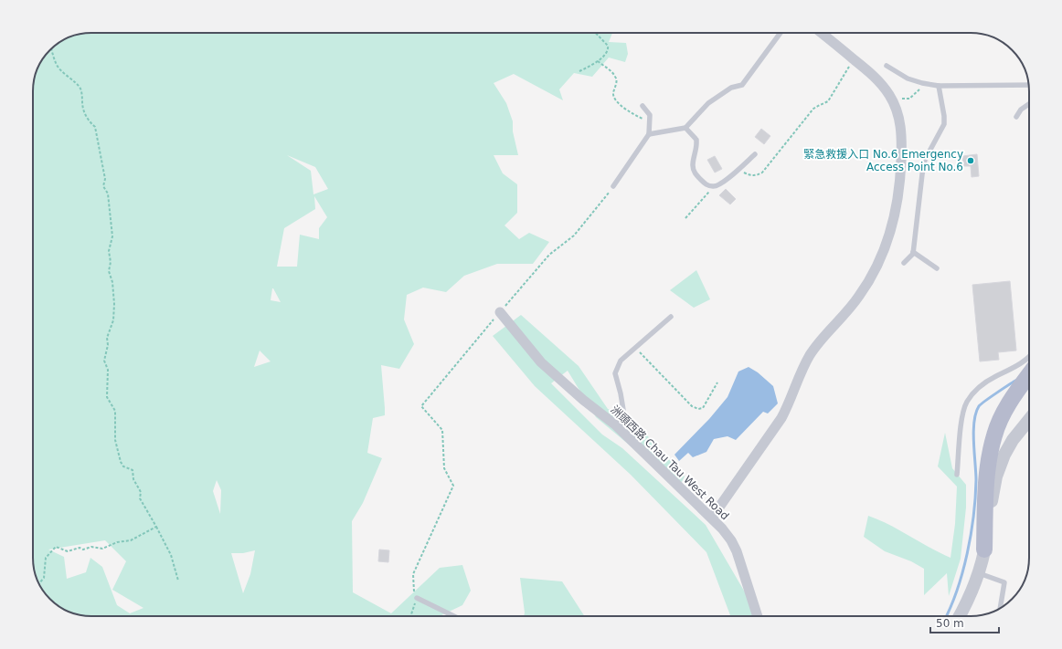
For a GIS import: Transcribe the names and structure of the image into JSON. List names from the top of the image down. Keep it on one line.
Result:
{"streets":{"street":["洲頭西路 Chau Tau West Road"]},"places":["緊急救援入口 No.6 Emergency Access Point No.6"],"scale_bar":"50 m"}
